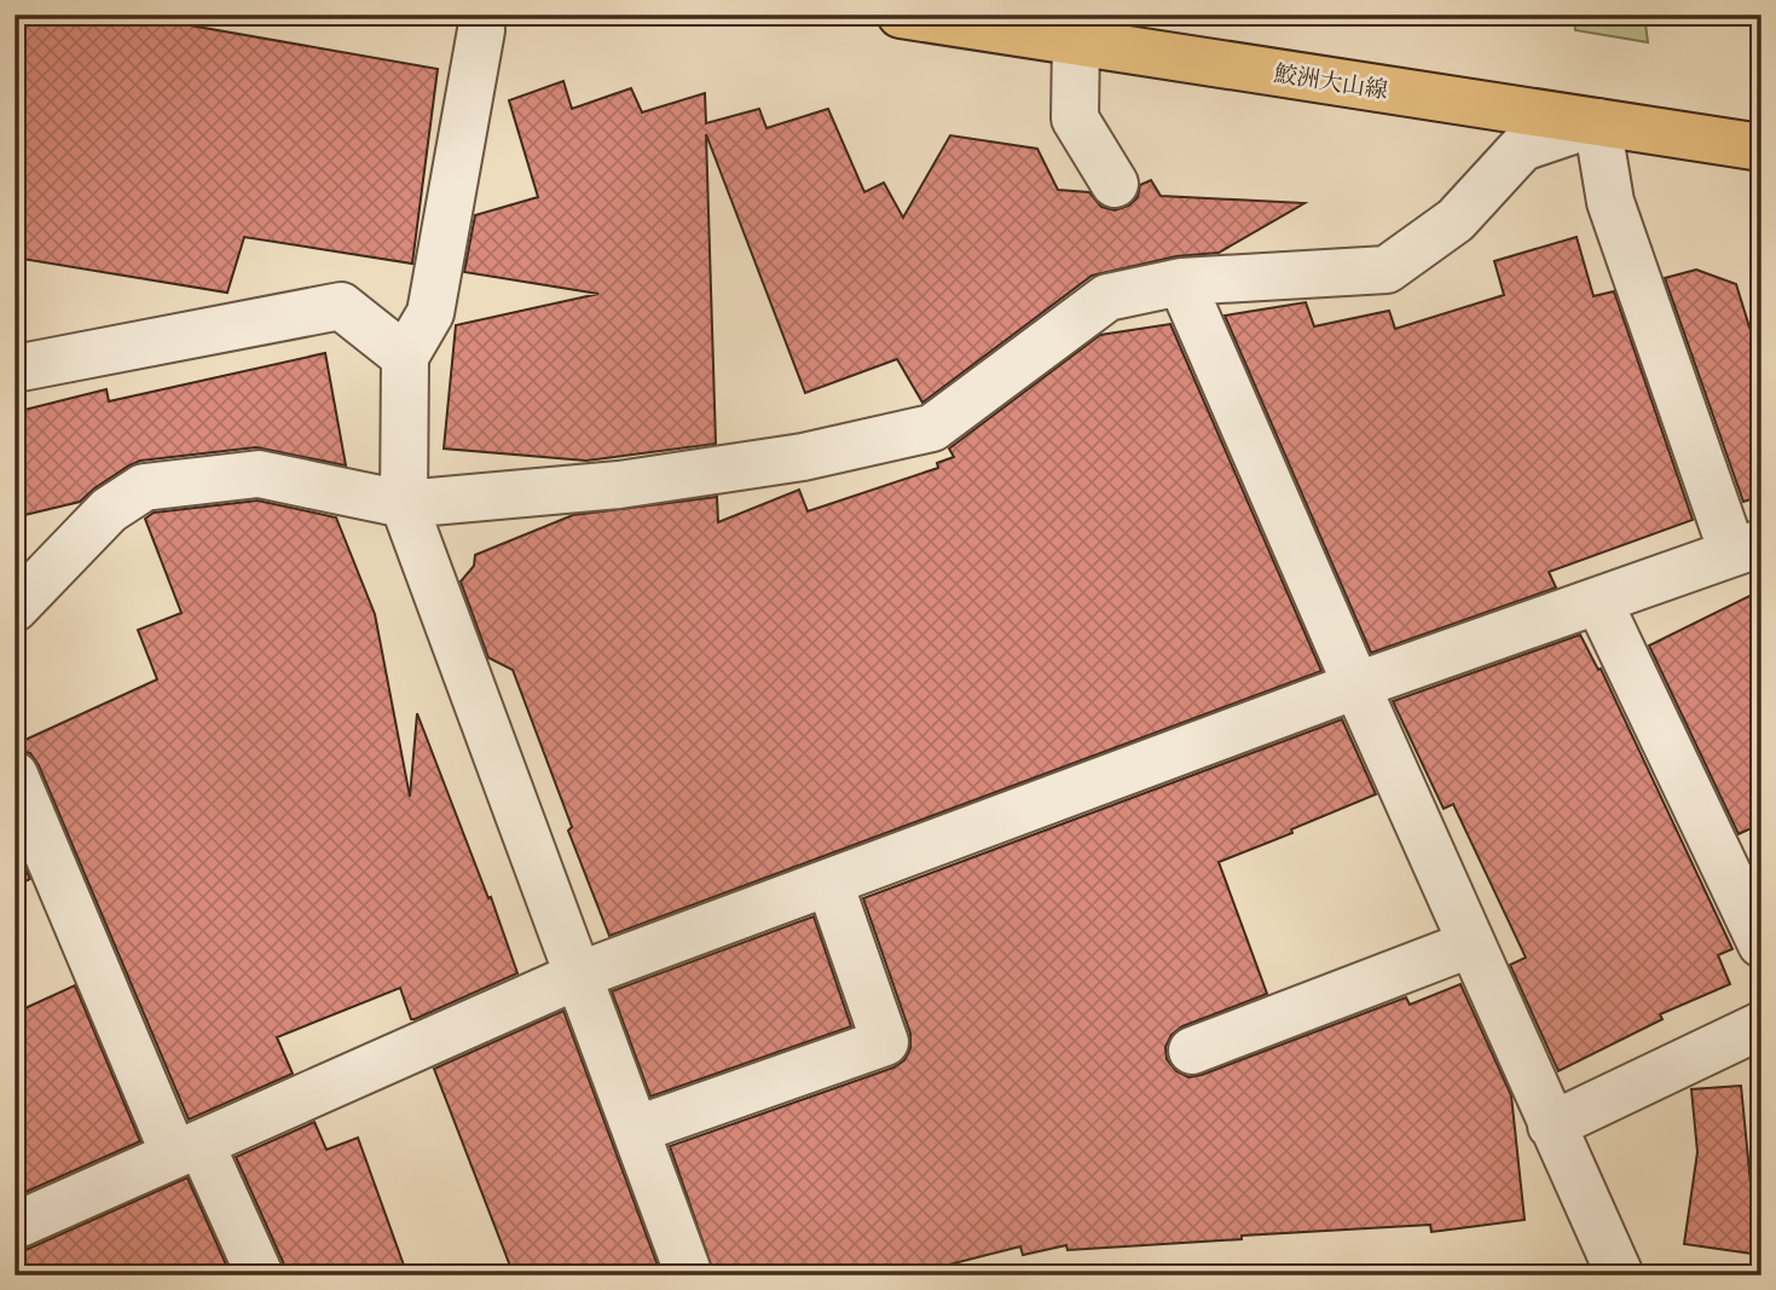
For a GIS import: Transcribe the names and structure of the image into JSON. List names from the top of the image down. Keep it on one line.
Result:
{"streets":{"main road":["鮫洲大山線"]}}
